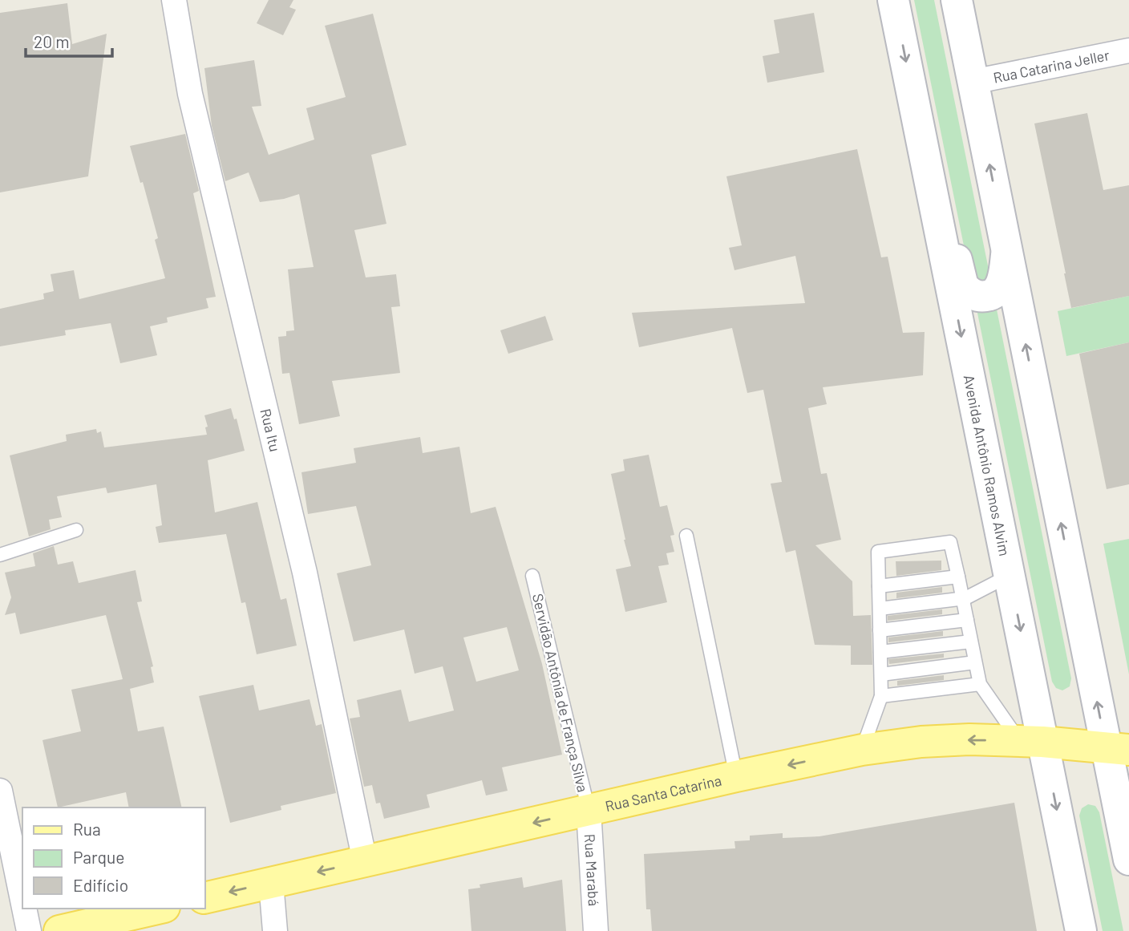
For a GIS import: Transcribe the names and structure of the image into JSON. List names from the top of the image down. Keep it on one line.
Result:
{"streets":{"main road":["Rua Santa Catarina"],"street":["Rua Catarina Jeller","Rua Itu","Avenida Antônio Ramos Alvim","Rua Marabá"],"lane":["Servidão Antônia de França Silva"]},"crossings":[["Rua Itu","Rua Santa Catarina"],["Avenida Antônio Ramos Alvim","Rua Santa Catarina"],["Servidão Antônia de França Silva","Rua Santa Catarina"],["Servidão Antônia de França Silva","Rua Marabá"],["Rua Santa Catarina","Rua Marabá"]],"one_way":["Rua Santa Catarina"],"legend":["Rua","Parque","Edifício"],"scale_bar":"20 m"}
